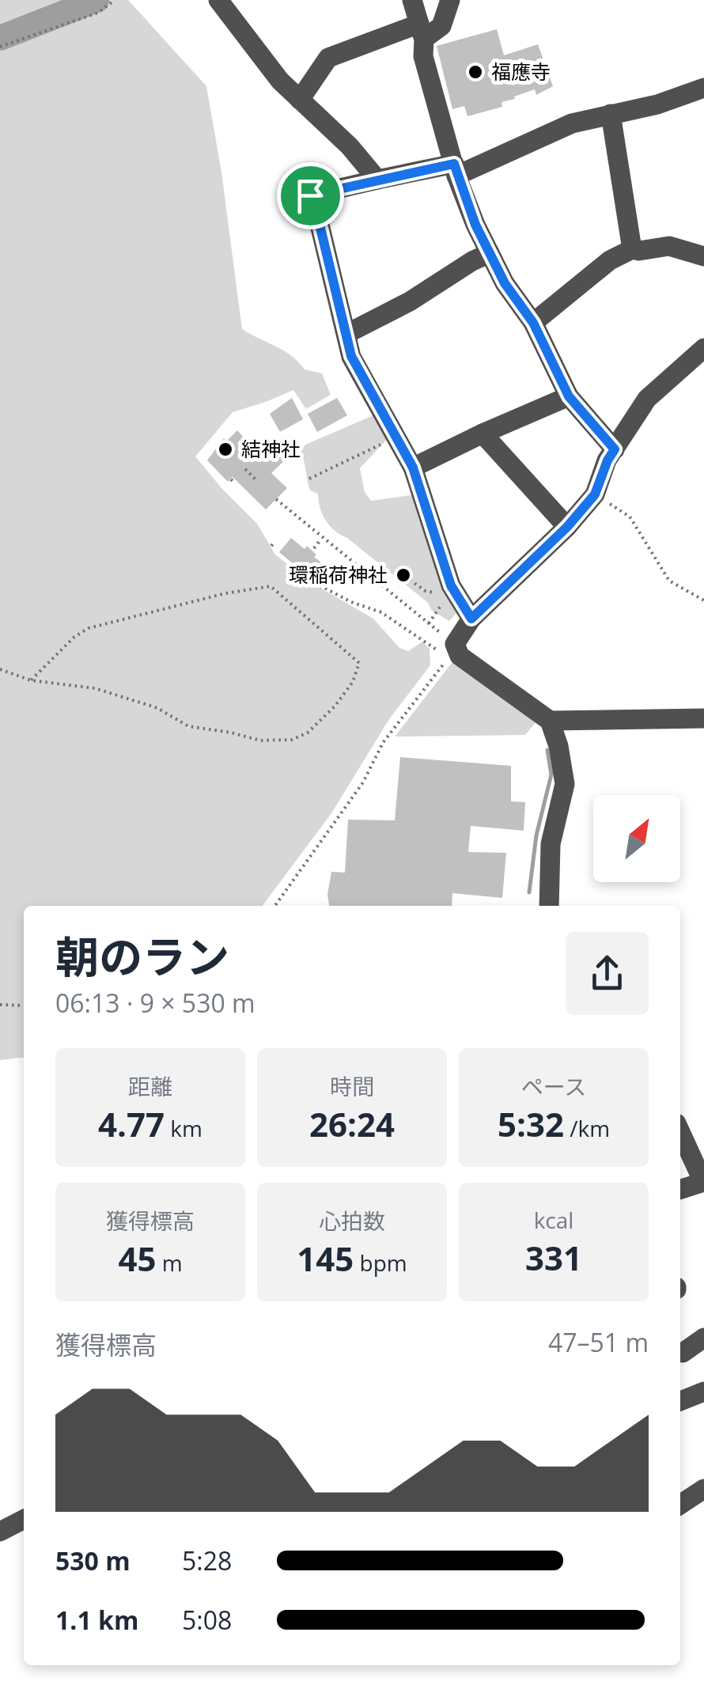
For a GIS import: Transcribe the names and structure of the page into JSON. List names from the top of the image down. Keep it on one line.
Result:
{"places":["福應寺","結神社","環稲荷神社"],"north":"top right","page":{"heading":["朝のラン","06:13 · 9 × 530 m"],"stats":[["距離","4.77 km"],["時間","26:24"],["ペース","5:32 /km"],["獲得標高","45 m"],["心拍数","145 bpm"],["kcal","331"]],"chart":["獲得標高","47–51 m"],"list":[{"name":"530 m","note":"5:28"},{"name":"1.1 km","note":"5:08"}]}}
